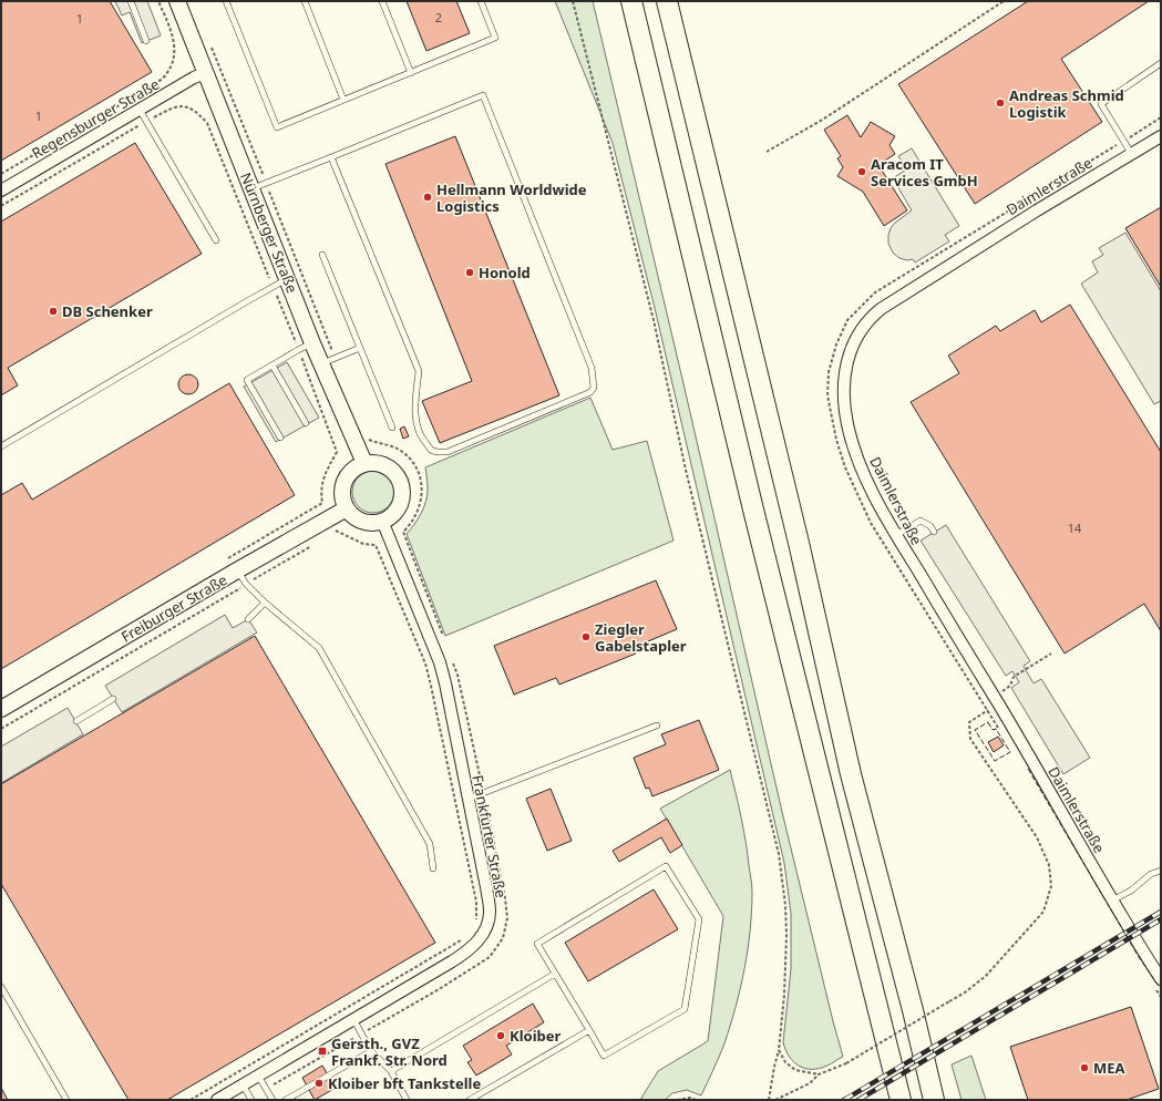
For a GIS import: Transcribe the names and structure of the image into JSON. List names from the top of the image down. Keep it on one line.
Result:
{"streets":{"street":["Regensburger Straße","Daimlerstraße","Nürnberger Straße","Freiburger Straße","Frankfurter Straße"]},"crossings":[["Regensburger Straße","Nürnberger Straße"],["Nürnberger Straße","Freiburger Straße"],["Nürnberger Straße","Frankfurter Straße"],["Freiburger Straße","Frankfurter Straße"]],"places":{"other":["Andreas Schmid Logistik","Aracom IT Services GmbH","Hellmann Worldwide Logistics","Honold","DB Schenker","Ziegler Gabelstapler","Kloiber","MEA","Kloiber bft Tankstelle"],"transit":["Gersth., GVZ Frankf. Str. Nord"]},"house_numbers":["2","1","1","14"]}
